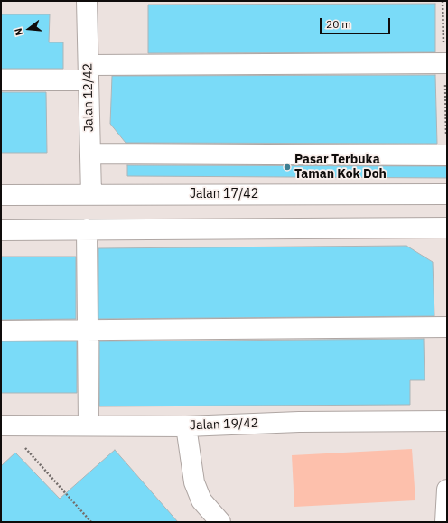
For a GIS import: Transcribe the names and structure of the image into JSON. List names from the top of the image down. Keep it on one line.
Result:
{"streets":{"street":["Jalan 12/42","Jalan 17/42","Jalan 19/42"]},"crossings":[["Jalan 12/42","Jalan 17/42"]],"places":["Pasar Terbuka Taman Kok Doh"],"scale_bar":"20 m","north":"left"}
